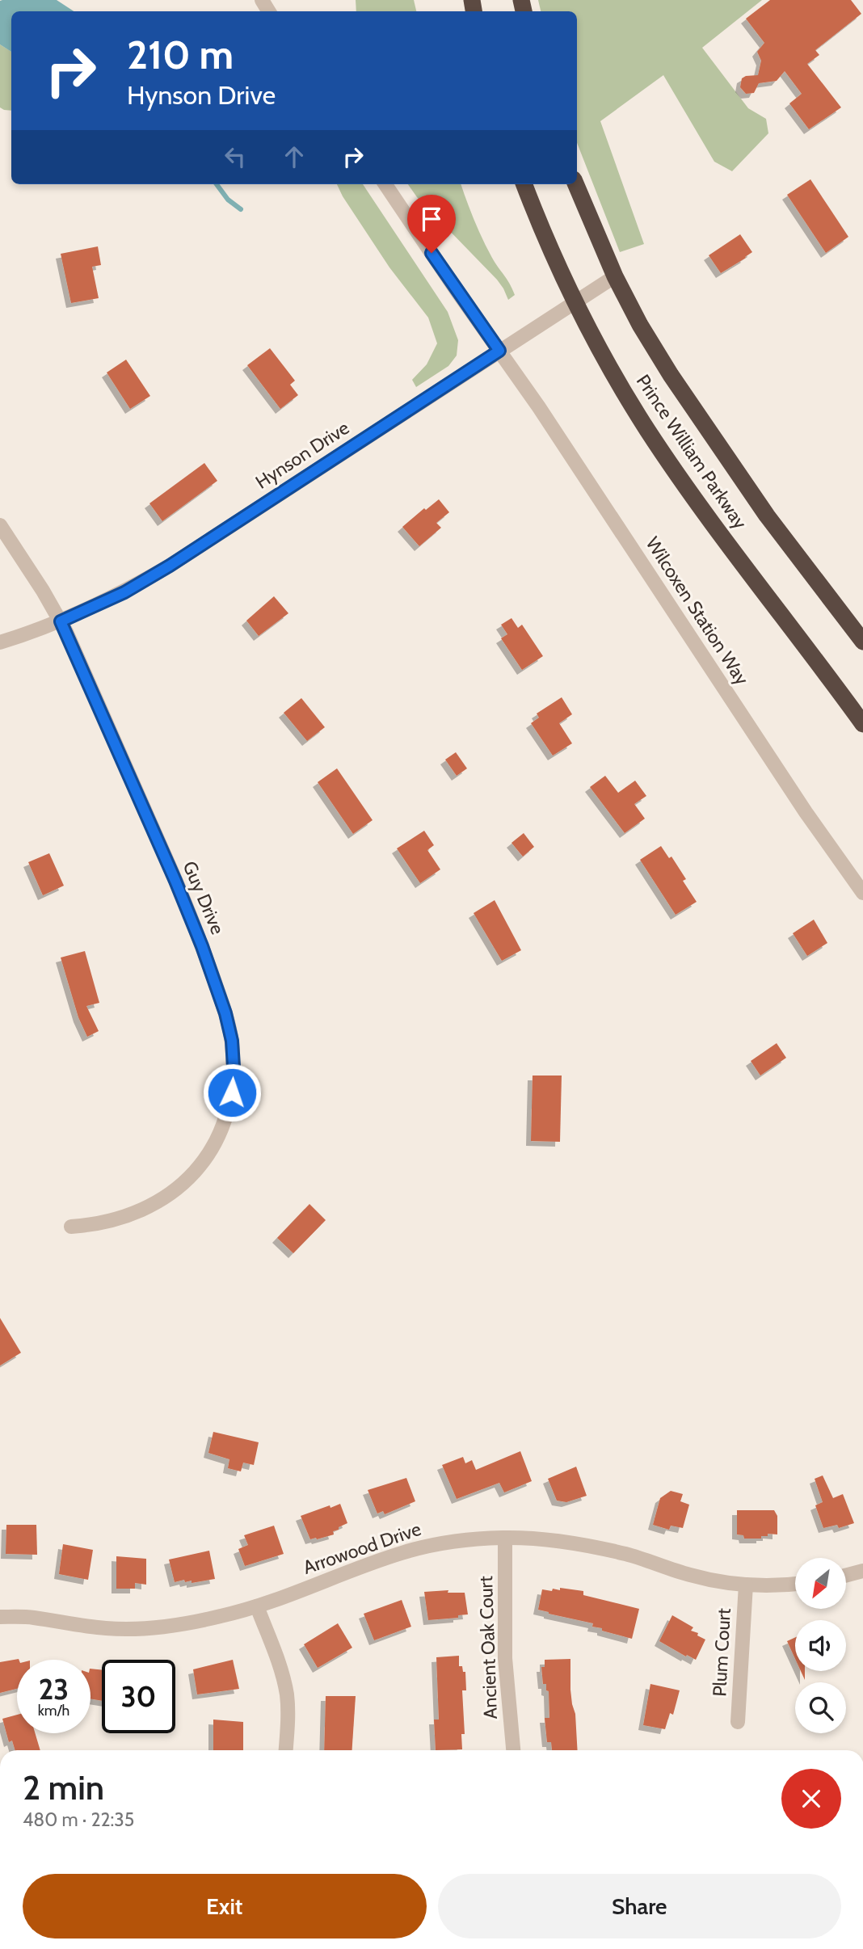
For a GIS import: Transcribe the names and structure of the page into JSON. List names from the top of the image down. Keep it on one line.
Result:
{"streets":{"highway":["Prince William Parkway"],"street":["Hynson Drive","Wilcoxen Station Way","Guy Drive","Arrowood Drive","Ancient Oak Court","Plum Court"]},"crossings":[["Prince William Parkway","Hynson Drive"],["Hynson Drive","Wilcoxen Station Way"],["Hynson Drive","Guy Drive"],["Arrowood Drive","Ancient Oak Court"],["Arrowood Drive","Plum Court"]],"north":"bottom left","page":{"turn":["210 m","Hynson Drive"],"speed":"23 km/h","limit":"30","heading":["2 min","480 m · 22:35"],"buttons":["Exit","Share"]}}
